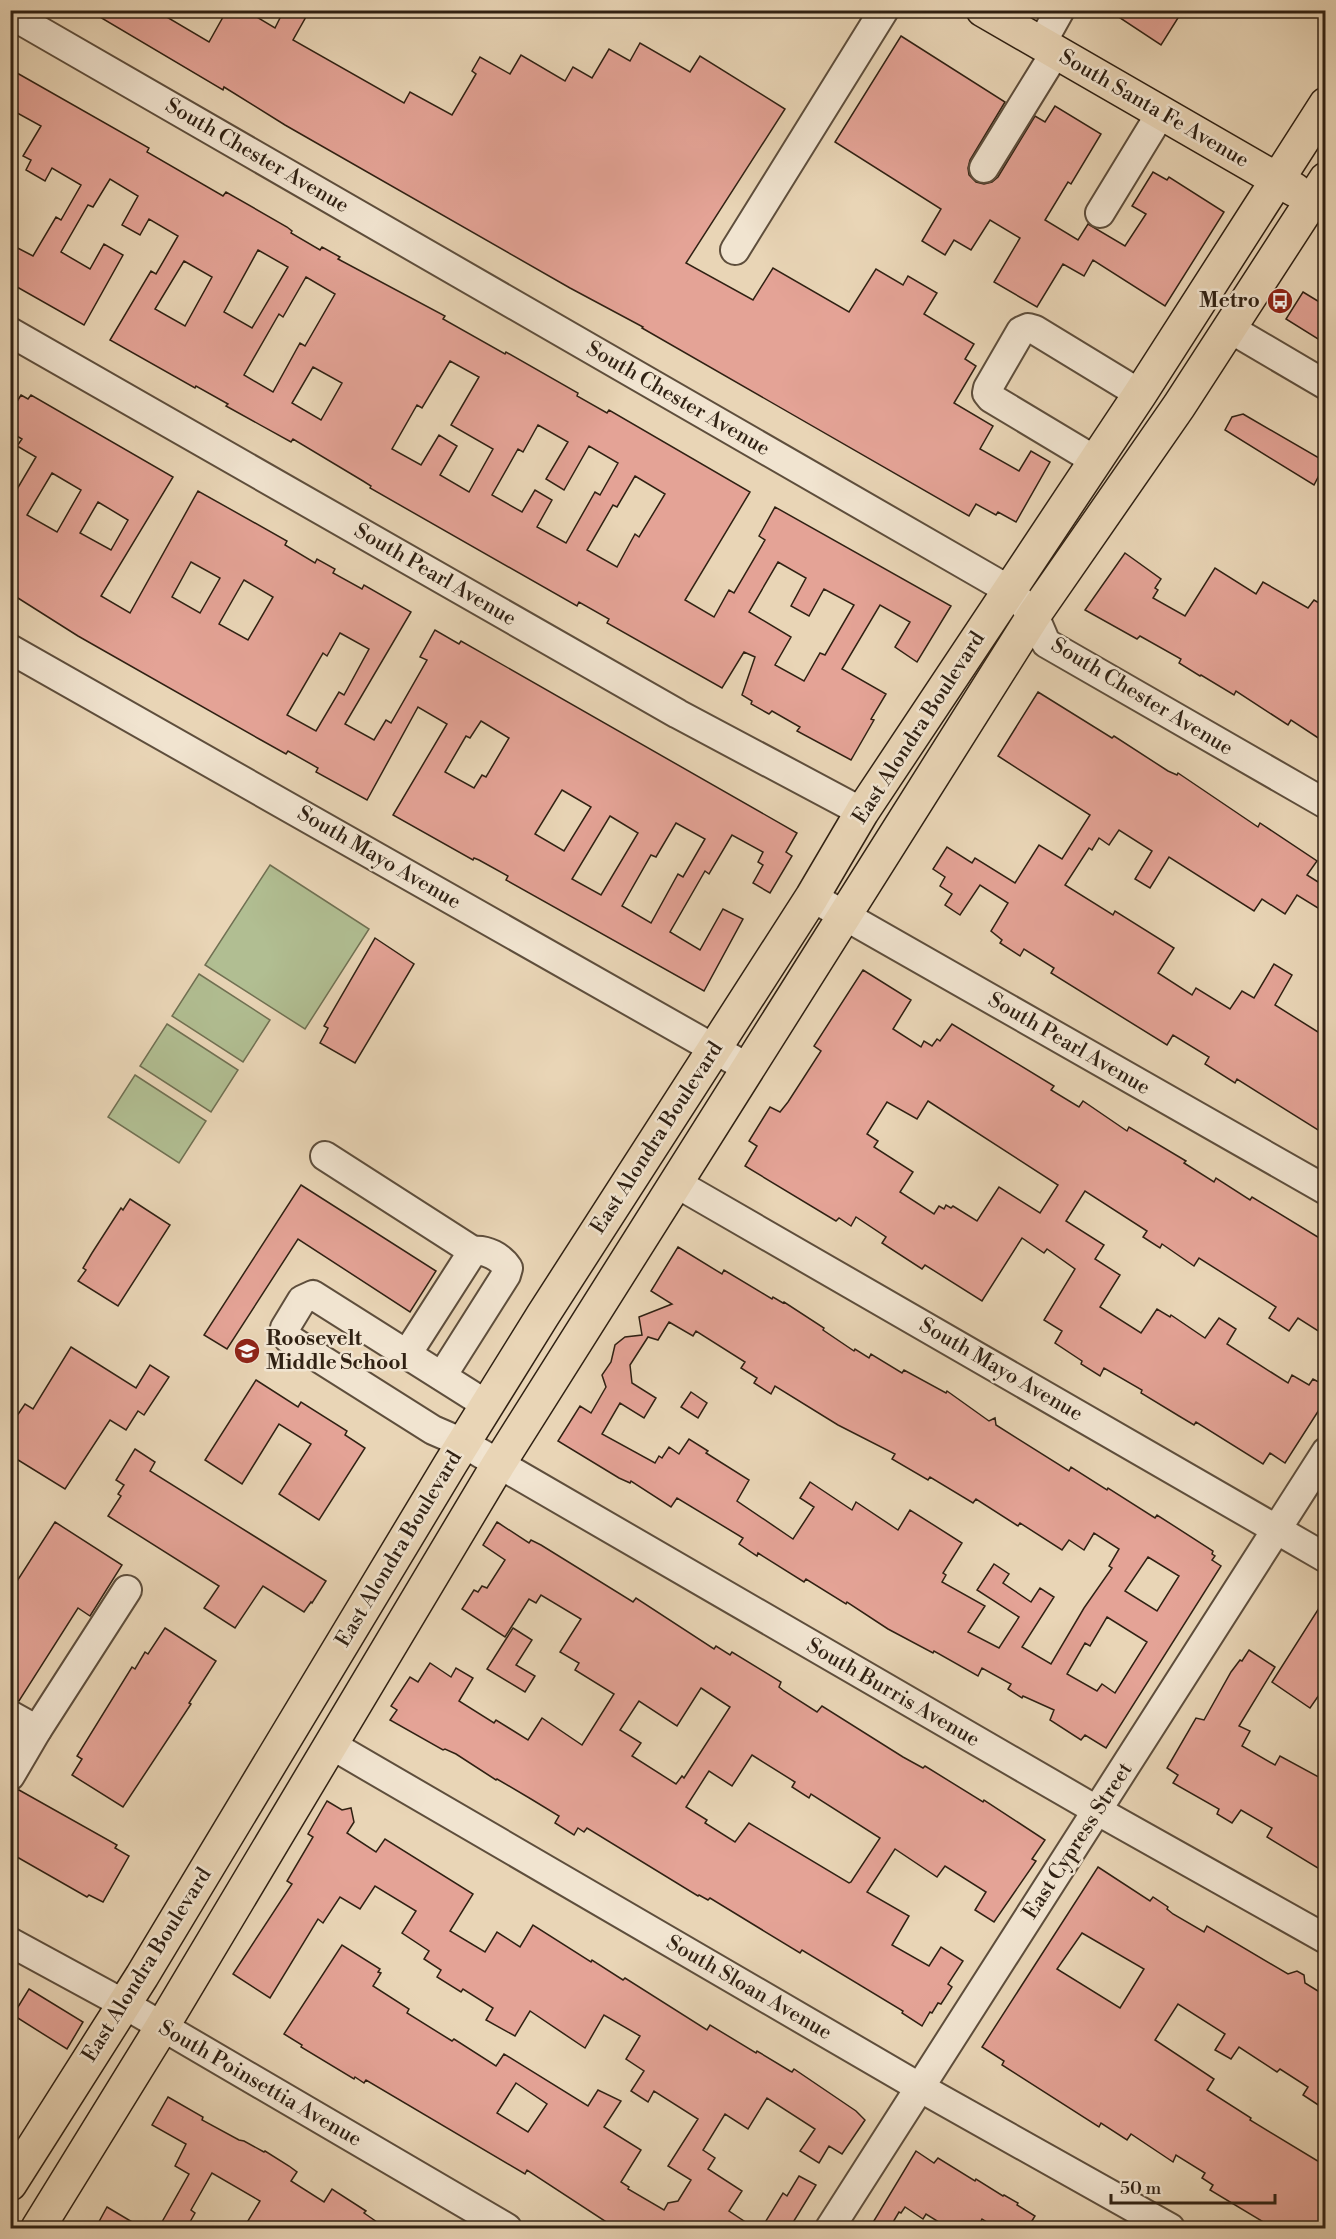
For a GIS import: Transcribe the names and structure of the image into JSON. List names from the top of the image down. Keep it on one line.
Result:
{"streets":{"main road":["South Santa Fe Avenue","East Alondra Boulevard"],"street":["South Chester Avenue","South Pearl Avenue","South Mayo Avenue","South Burris Avenue","East Cypress Street","South Sloan Avenue","South Poinsettia Avenue"]},"crossings":[["South Santa Fe Avenue","East Alondra Boulevard"],["South Chester Avenue","East Alondra Boulevard"],["South Pearl Avenue","East Alondra Boulevard"],["East Alondra Boulevard","South Mayo Avenue"],["East Alondra Boulevard","South Burris Avenue"],["East Alondra Boulevard","South Sloan Avenue"],["East Alondra Boulevard","South Poinsettia Avenue"],["South Mayo Avenue","East Cypress Street"],["South Burris Avenue","East Cypress Street"],["East Cypress Street","South Sloan Avenue"]],"places":{"bus stop":["Metro"],"school or university":["Roosevelt Middle School"]},"scale_bar":"50 m"}
